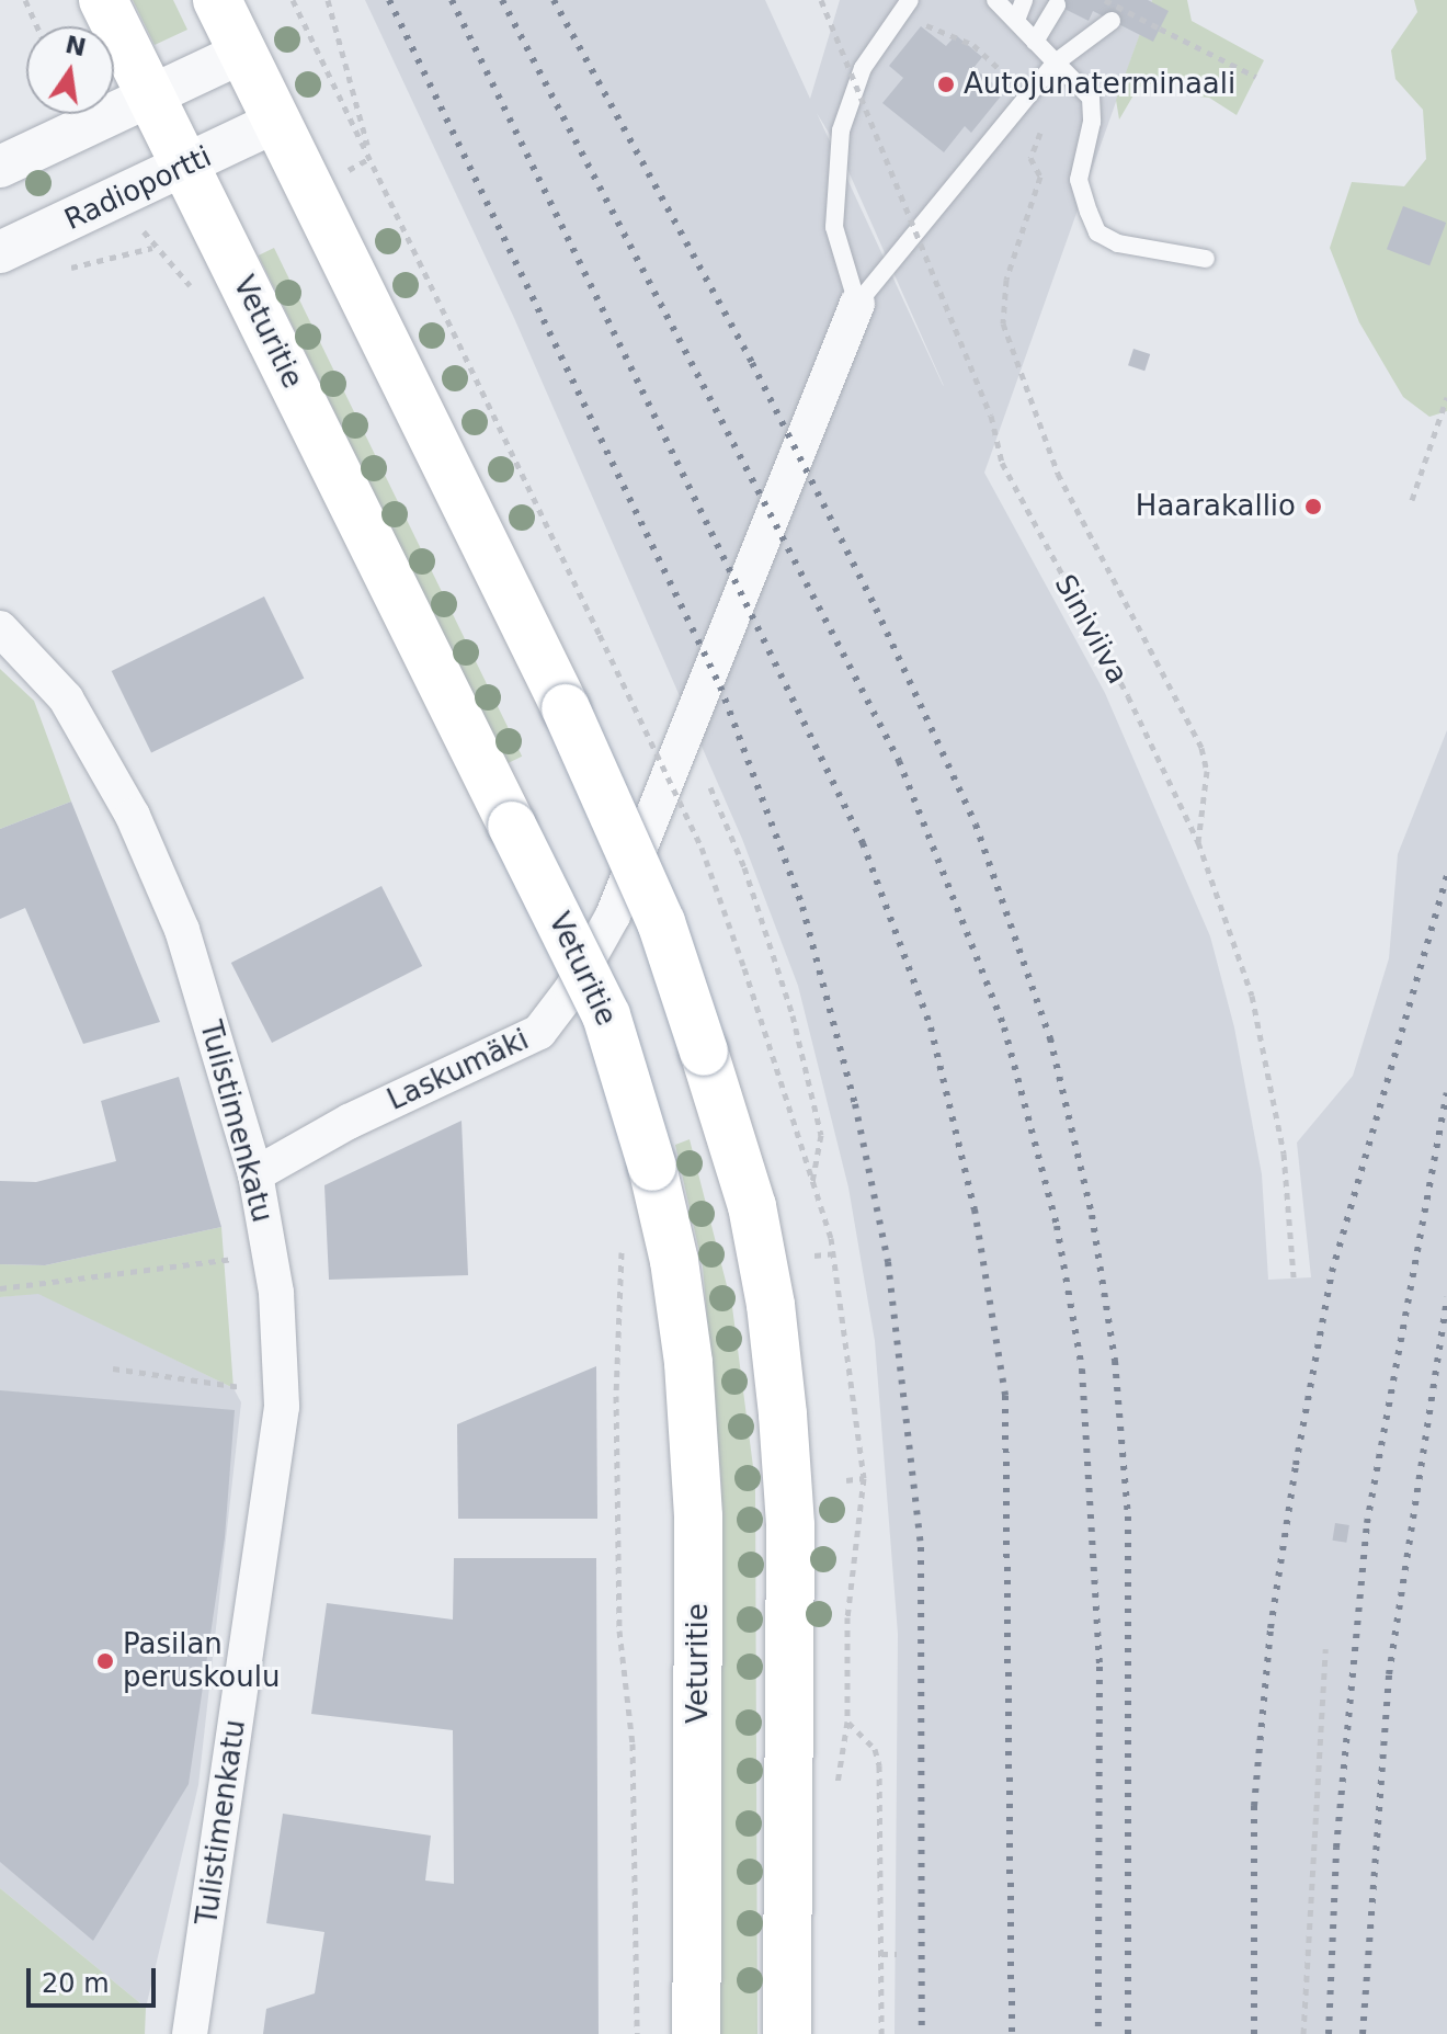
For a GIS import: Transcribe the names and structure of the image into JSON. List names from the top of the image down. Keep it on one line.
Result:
{"streets":{"main road":["Veturitie"],"street":["Radioportti","Laskumäki","Tulistimenkatu"],"path":["Siniviiva"]},"crossings":[["Radioportti","Veturitie"],["Laskumäki","Tulistimenkatu"]],"places":["Autojunaterminaali","Haarakallio","Pasilan peruskoulu"],"scale_bar":"20 m","north":"top"}
